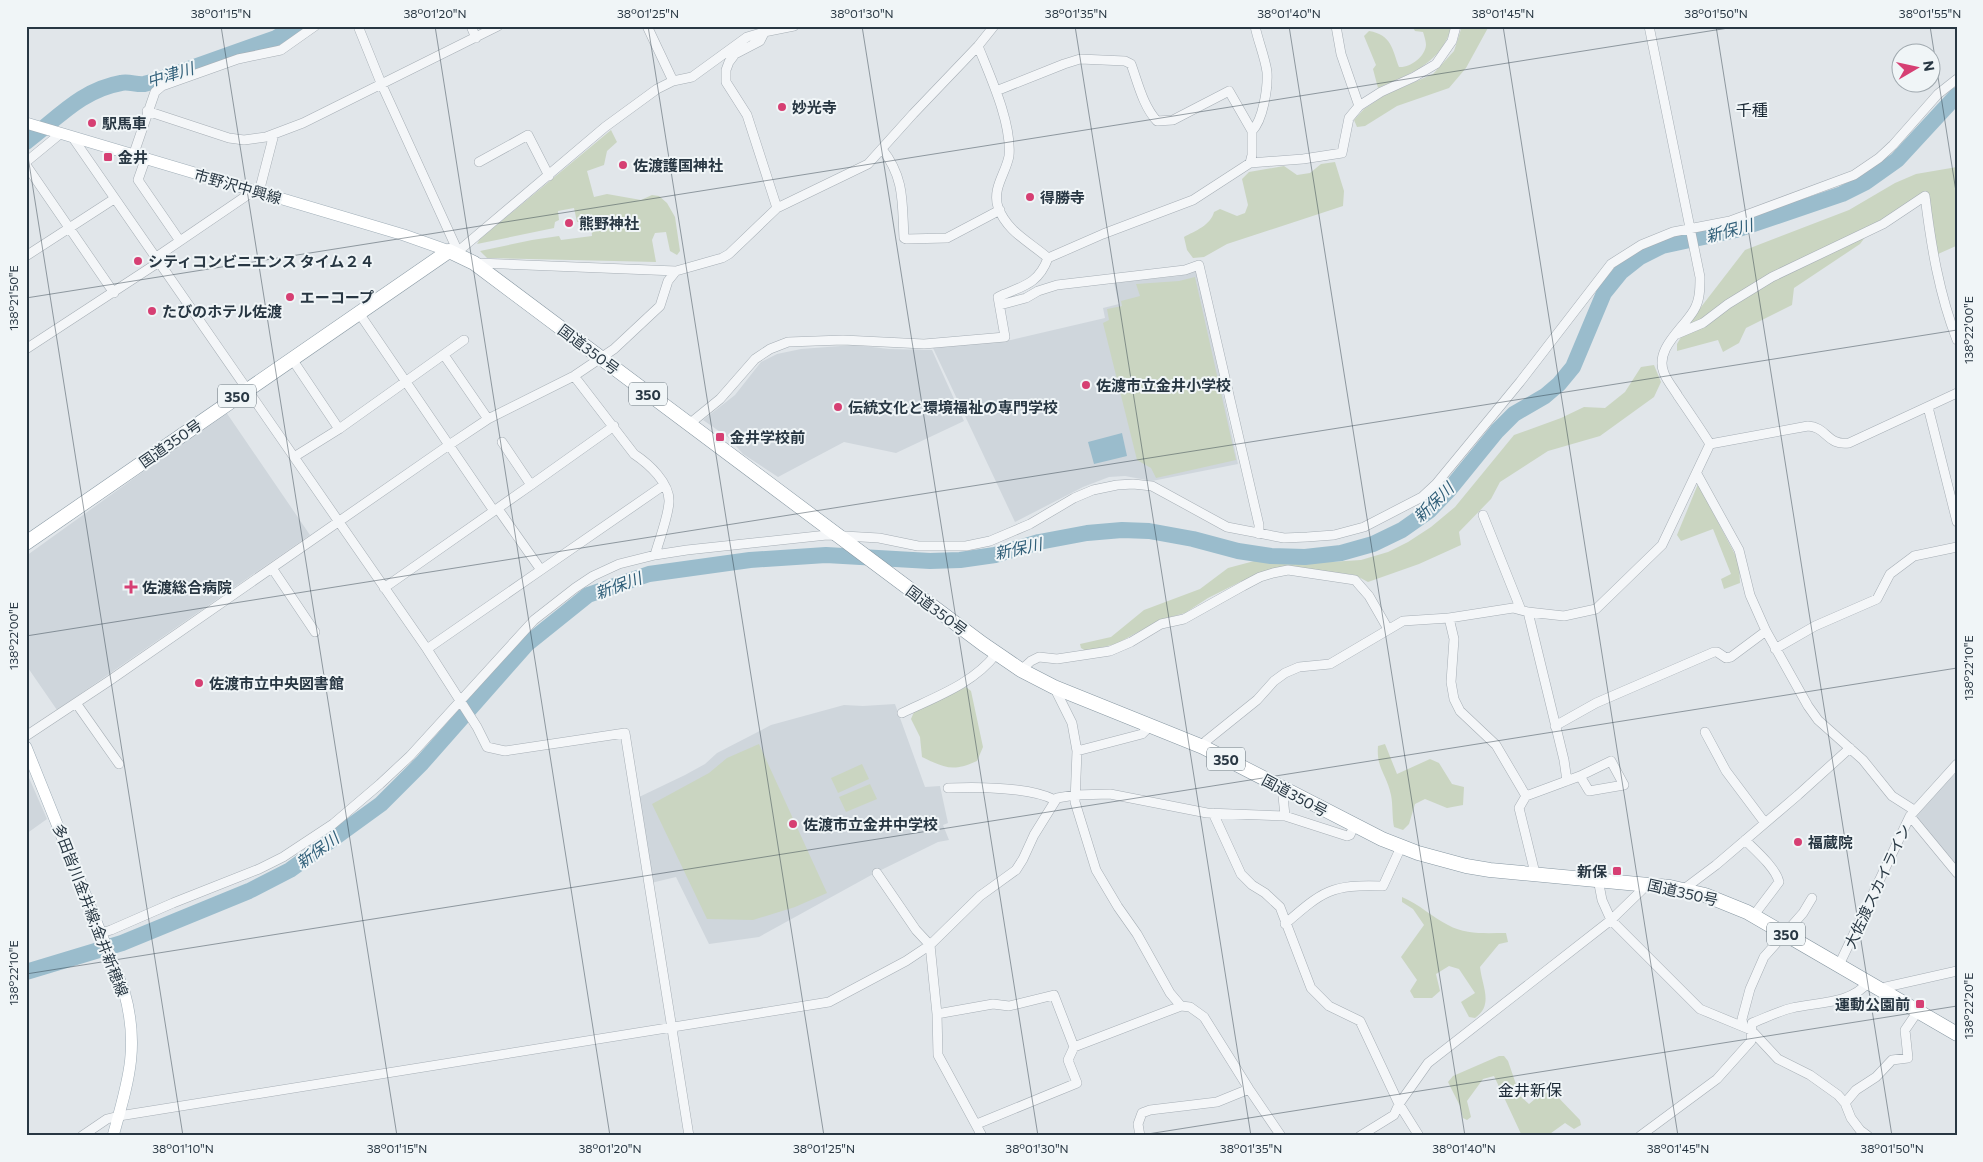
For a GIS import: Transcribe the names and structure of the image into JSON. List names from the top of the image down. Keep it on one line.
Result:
{"streets":{"highway":["国道350号","350"],"main road":["市野沢中興線","多田皆川金井線;金井新穂線"],"street":["大佐渡スカイライン"]},"crossings":[["市野沢中興線","国道350号"],["国道350号","大佐渡スカイライン"]],"districts":["千種","金井新保"],"water":["中津川","新保川"],"places":{"other":["妙光寺","駅馬車","佐渡護国神社","得勝寺","熊野神社","シティコンビニエンス タイム２４","エーコープ","たびのホテル佐渡","佐渡市立金井小学校","伝統文化と環境福祉の専門学校","佐渡市立中央図書館","佐渡市立金井中学校","福蔵院"],"transit":["金井","金井学校前","新保","運動公園前"],"health":["佐渡総合病院"]},"north":"right","coordinates":["38°01'15\"N","38°01'20\"N","38°01'25\"N","38°01'30\"N","38°01'35\"N","38°01'40\"N","38°01'45\"N","38°01'50\"N","38°01'55\"N","138°21'50\"E","138°22'00\"E","138°22'10\"E","138°22'20\"E","38°01'10\"N"]}
